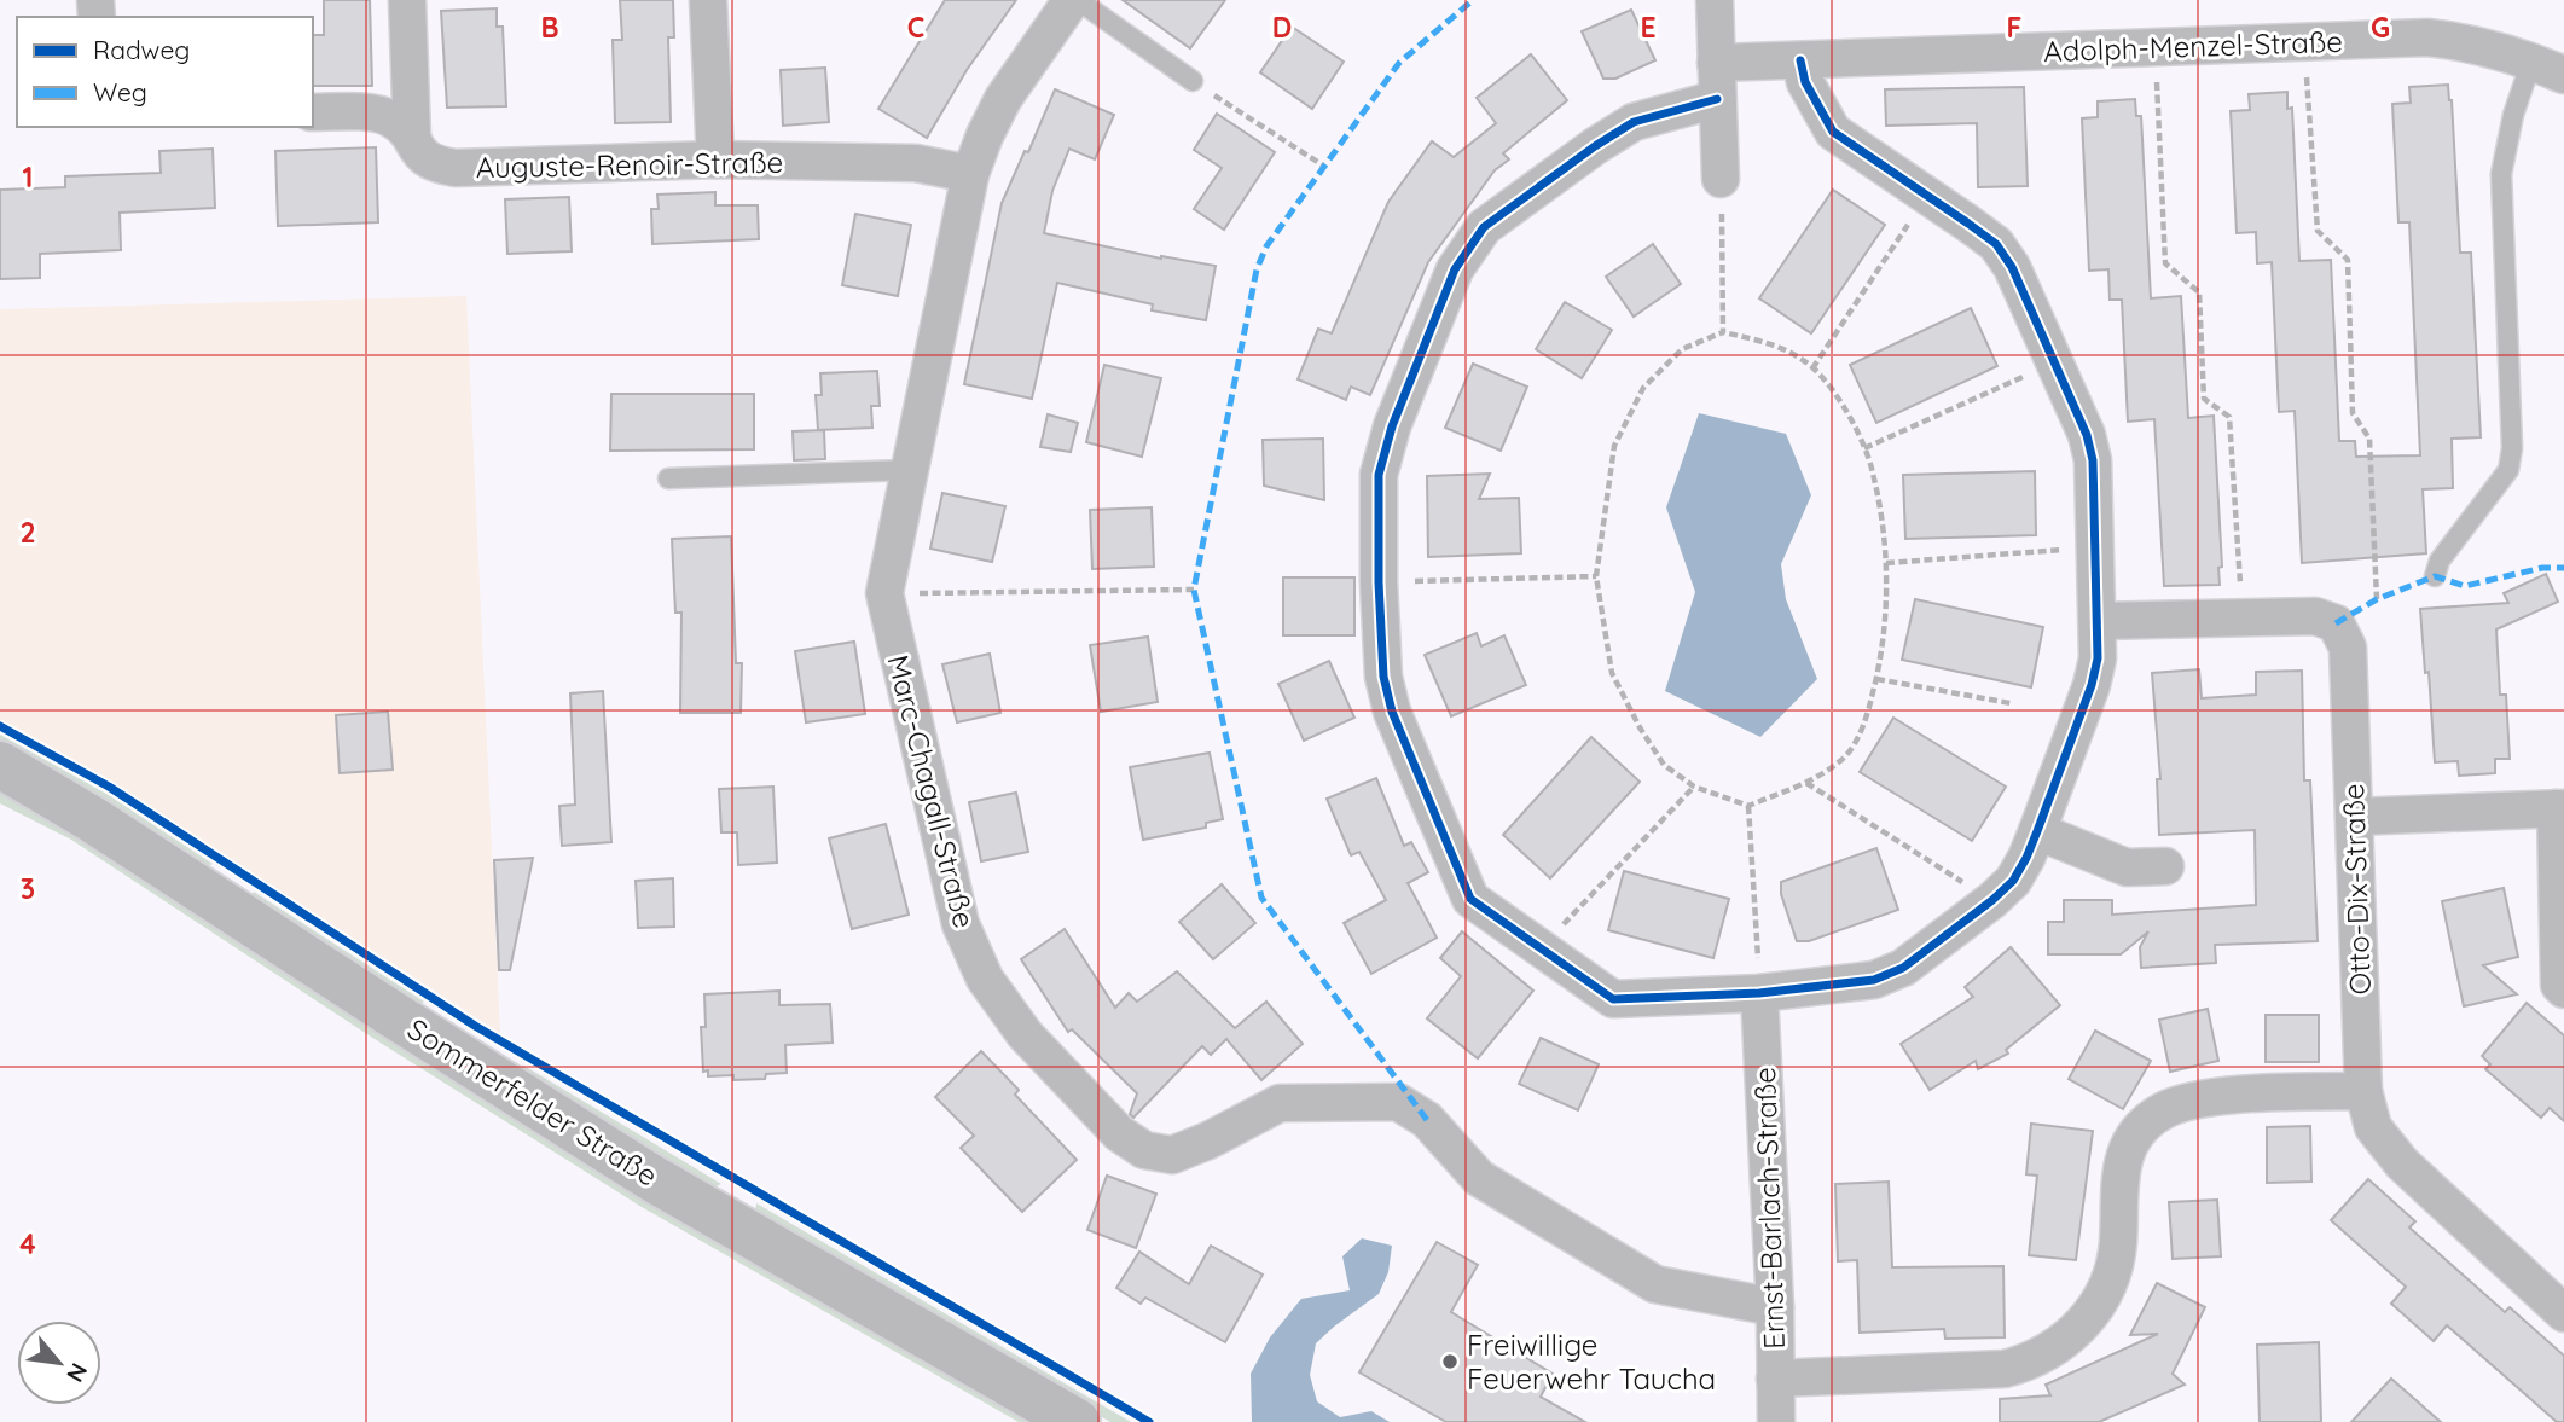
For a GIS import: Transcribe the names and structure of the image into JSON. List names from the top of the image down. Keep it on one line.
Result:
{"streets":{"main road":["Sommerfelder Straße"],"street":["Adolph-Menzel-Straße","Auguste-Renoir-Straße","Marc-Chagall-Straße","Otto-Dix-Straße","Ernst-Barlach-Straße"]},"crossings":[["Auguste-Renoir-Straße","Marc-Chagall-Straße"],["Marc-Chagall-Straße","Ernst-Barlach-Straße"]],"places":["Freiwillige Feuerwehr Taucha"],"legend":["Radweg","Weg"],"north":"bottom right","grid":{"columns":["B","C","D","E","F","G"],"rows":["1","2","3","4"]}}
